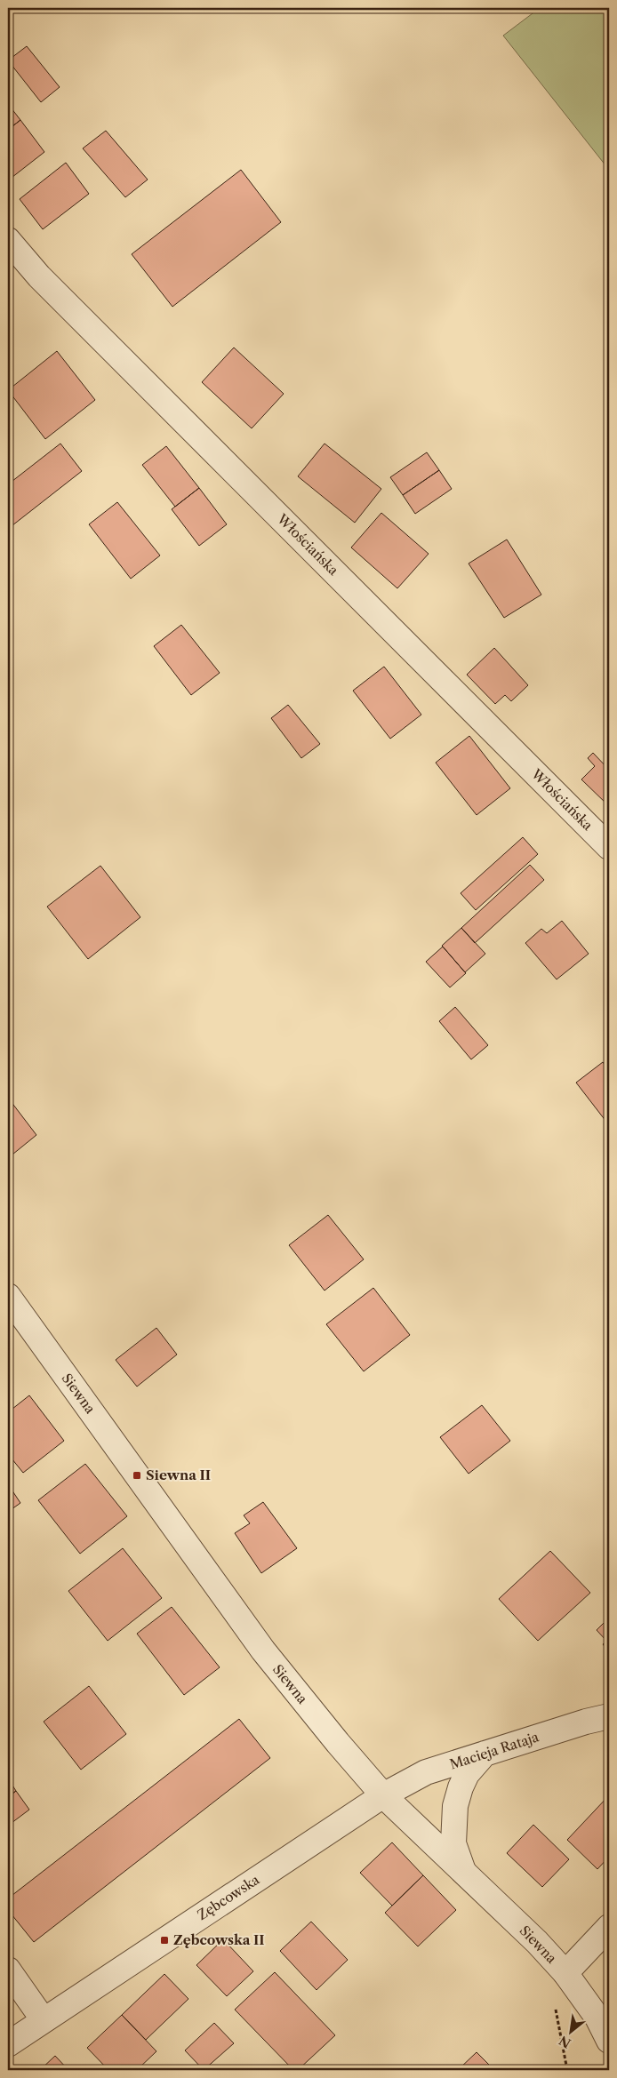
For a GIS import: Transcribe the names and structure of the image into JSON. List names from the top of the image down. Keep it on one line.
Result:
{"streets":{"street":["Włościańska","Siewna","Macieja Rataja","Zębcowska"]},"crossings":[["Siewna","Macieja Rataja"],["Siewna","Zębcowska"],["Macieja Rataja","Zębcowska"]],"places":{"transit":["Siewna II","Zębcowska II"]},"north":"bottom left"}
